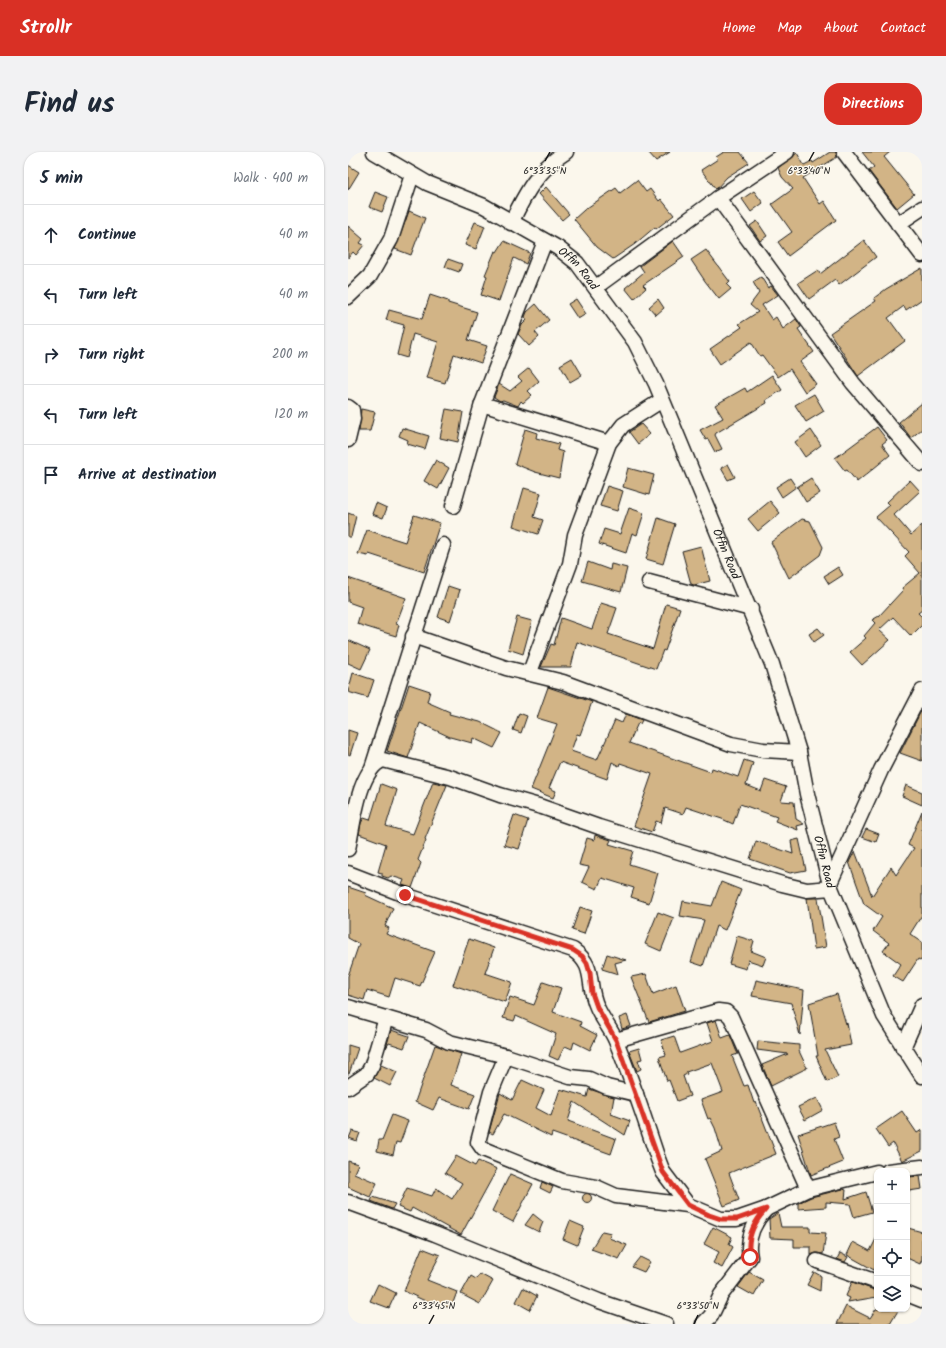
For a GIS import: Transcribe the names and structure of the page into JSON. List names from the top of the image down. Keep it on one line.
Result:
{"streets":{"street":["Offin Road"]},"page":{"header":"Strollr","nav":["Home","Map","About","Contact"],"title":"Find us","buttons":"Directions","heading":["5 min","Walk · 400 m"],"list":[["Continue","40 m"],["Turn left","40 m"],["Turn right","200 m"],["Turn left","120 m"],"Arrive at destination"],"map_buttons":["+","−"]},"coordinates":["6°33'35\"N","6°33'40\"N","6°33'45\"N","6°33'50\"N"]}
